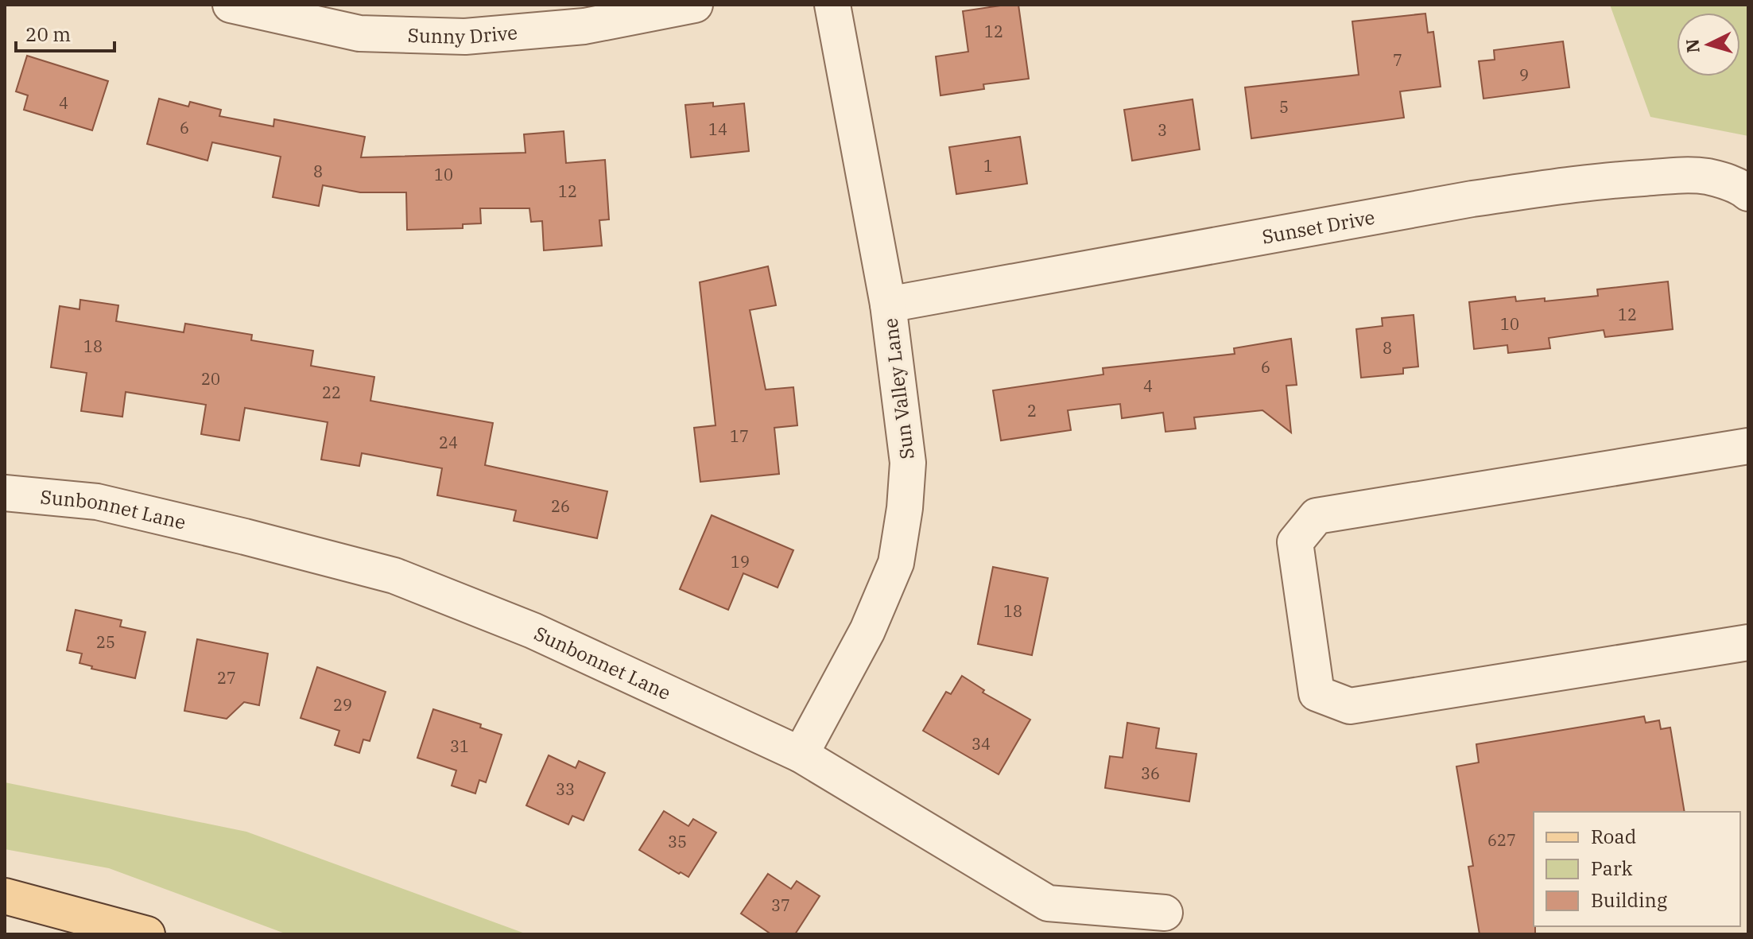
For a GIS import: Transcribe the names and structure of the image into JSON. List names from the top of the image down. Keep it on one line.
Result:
{"streets":{"street":["Sunny Drive","Sunset Drive","Sun Valley Lane","Sunbonnet Lane"]},"crossings":[["Sunset Drive","Sun Valley Lane"],["Sun Valley Lane","Sunbonnet Lane"]],"house_numbers":["12","7","9","4","5","6","14","3","1","8","10","12","12","10","18","8","6","20","4","22","2","17","24","26","19","18","25","27","29","34","31","36","33","627","35","37"],"legend":["Road","Park","Building"],"scale_bar":"20 m","north":"left"}
